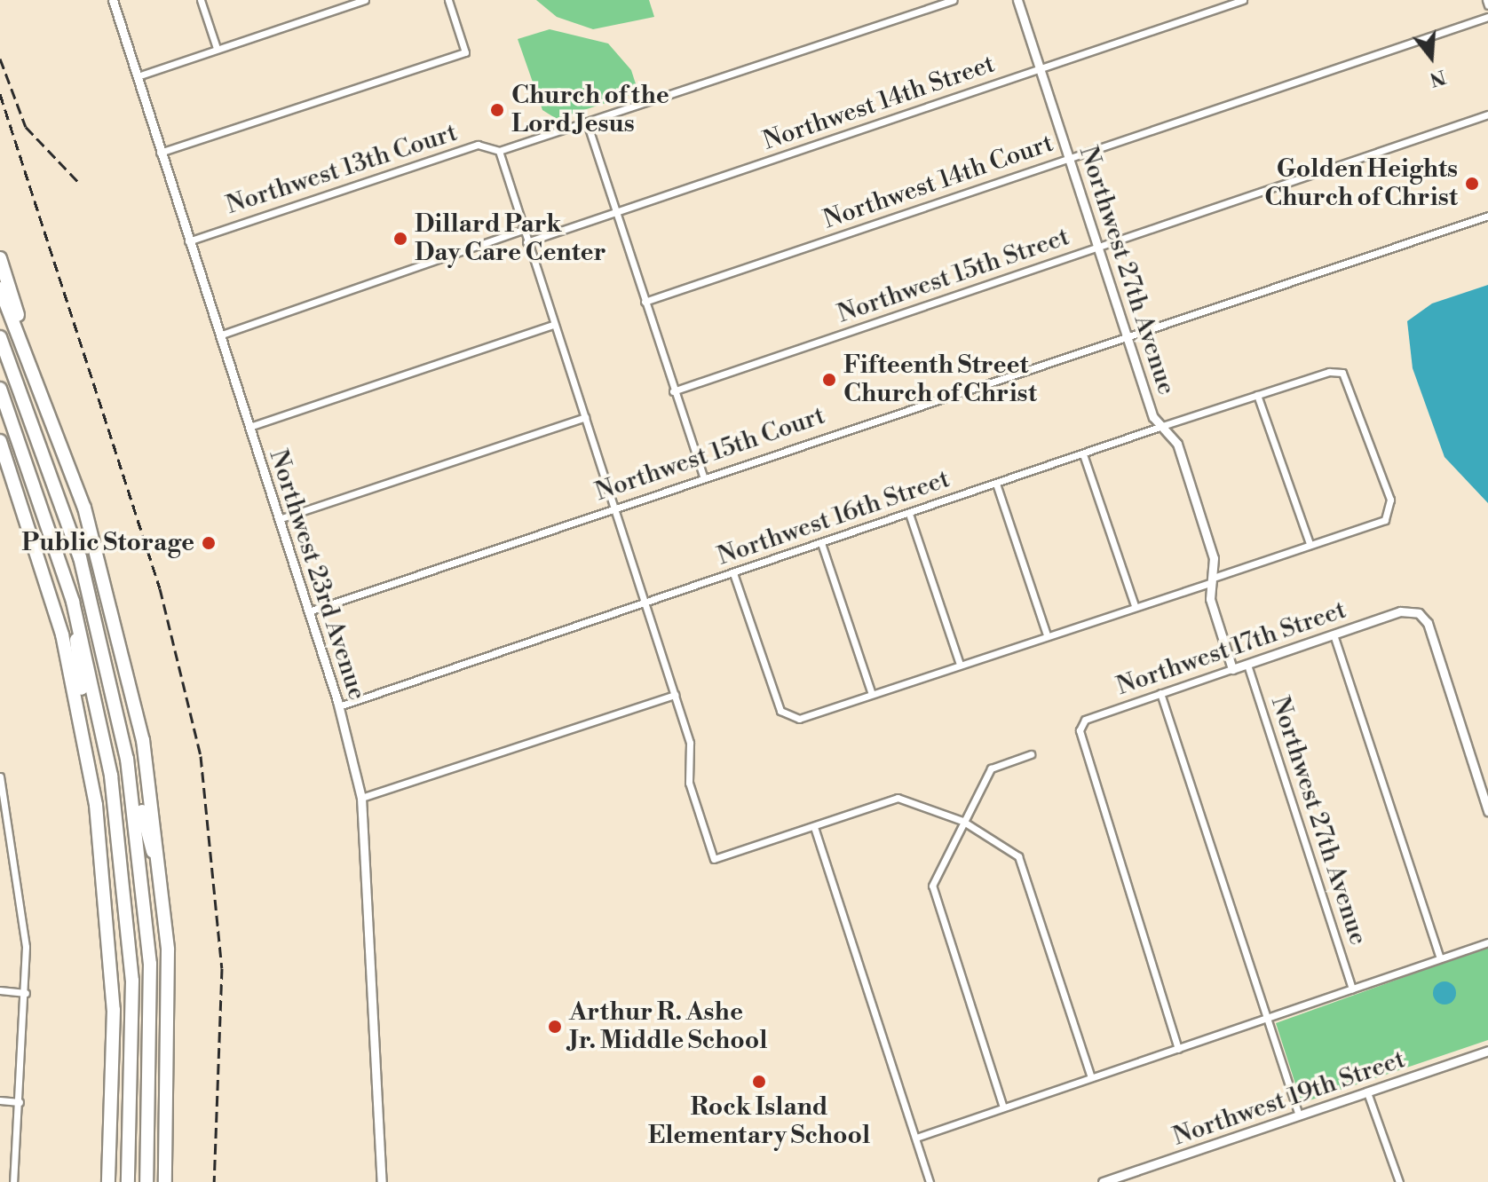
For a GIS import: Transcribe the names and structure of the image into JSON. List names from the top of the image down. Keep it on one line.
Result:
{"streets":{"street":["Northwest 14th Street","Northwest 13th Court","Northwest 14th Court","Northwest 27th Avenue","Northwest 15th Street","Northwest 15th Court","Northwest 16th Street","Northwest 23rd Avenue","Northwest 17th Street","Northwest 19th Street"]},"crossings":[["Northwest 14th Street","Northwest 27th Avenue"],["Northwest 13th Court","Northwest 23rd Avenue"],["Northwest 14th Court","Northwest 27th Avenue"],["Northwest 27th Avenue","Northwest 15th Street"],["Northwest 27th Avenue","Northwest 15th Court"],["Northwest 27th Avenue","Northwest 16th Street"],["Northwest 27th Avenue","Northwest 17th Street"],["Northwest 15th Court","Northwest 23rd Avenue"],["Northwest 16th Street","Northwest 23rd Avenue"]],"places":["Church of the Lord Jesus","Golden Heights Church of Christ","Dillard Park Day Care Center","Fifteenth Street Church of Christ","Public Storage","Arthur R. Ashe Jr. Middle School","Rock Island Elementary School"],"north":"bottom"}
